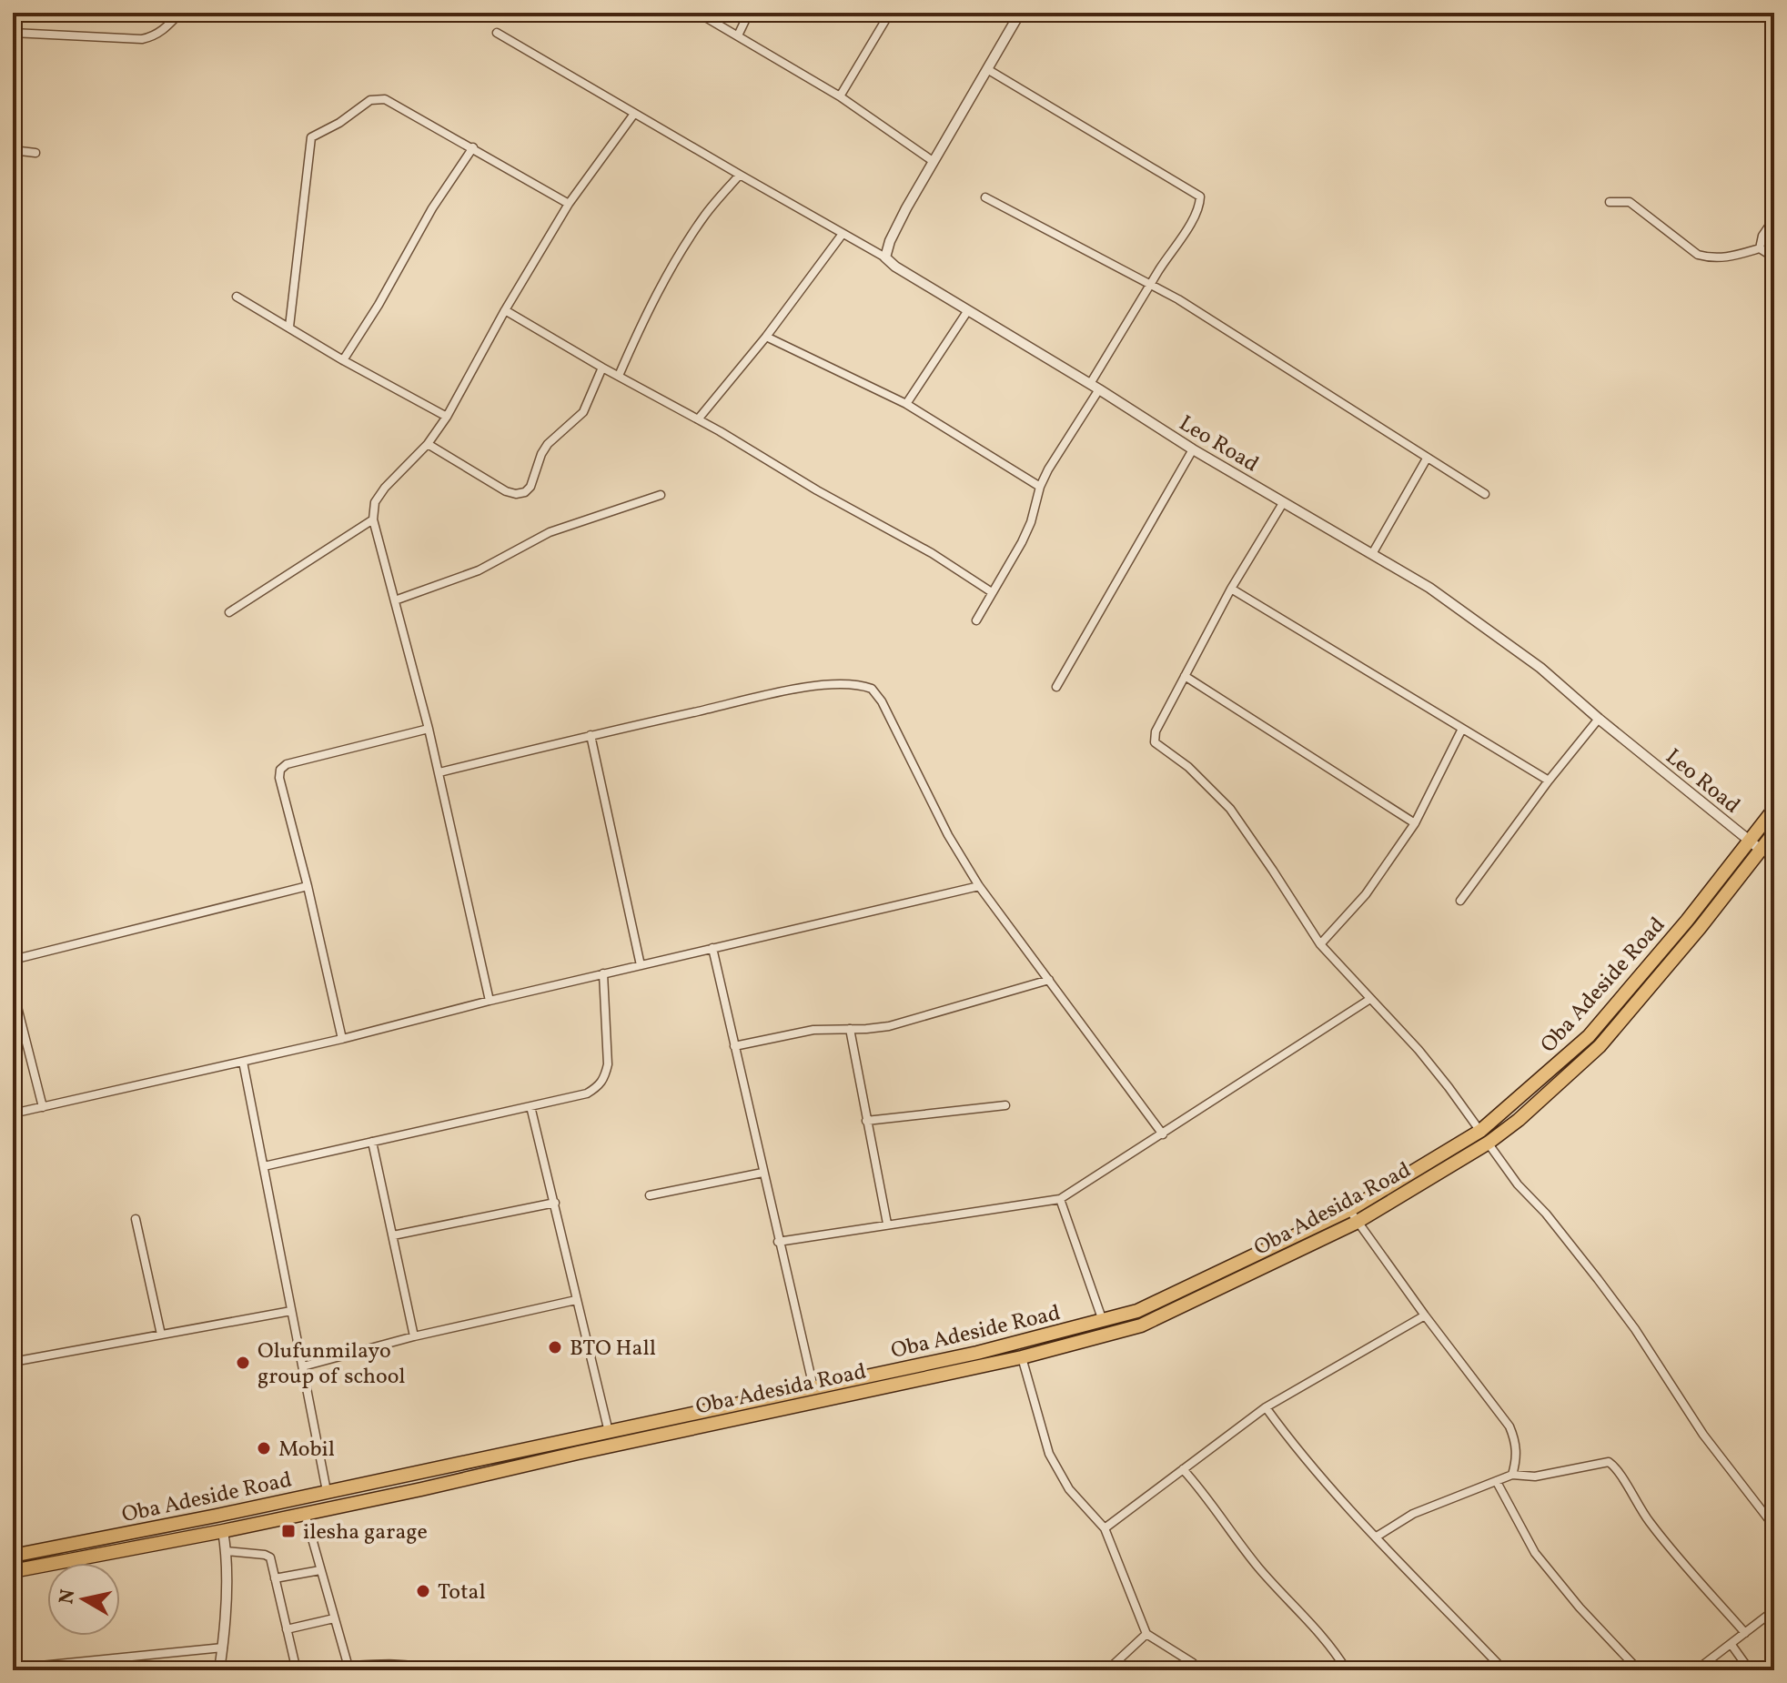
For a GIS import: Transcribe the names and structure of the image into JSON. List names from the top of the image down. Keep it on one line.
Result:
{"streets":{"main road":["Oba Adeside Road","Oba Adesida Road"],"street":["Leo Road"]},"crossings":[["Leo Road","Oba Adeside Road"],["Leo Road","Oba Adesida Road"],["Oba Adeside Road","Oba Adesida Road"]],"places":{"other":["BTO Hall","Olufunmilayo group of school","Mobil","Total"],"transit":["ilesha garage"]},"north":"left"}
